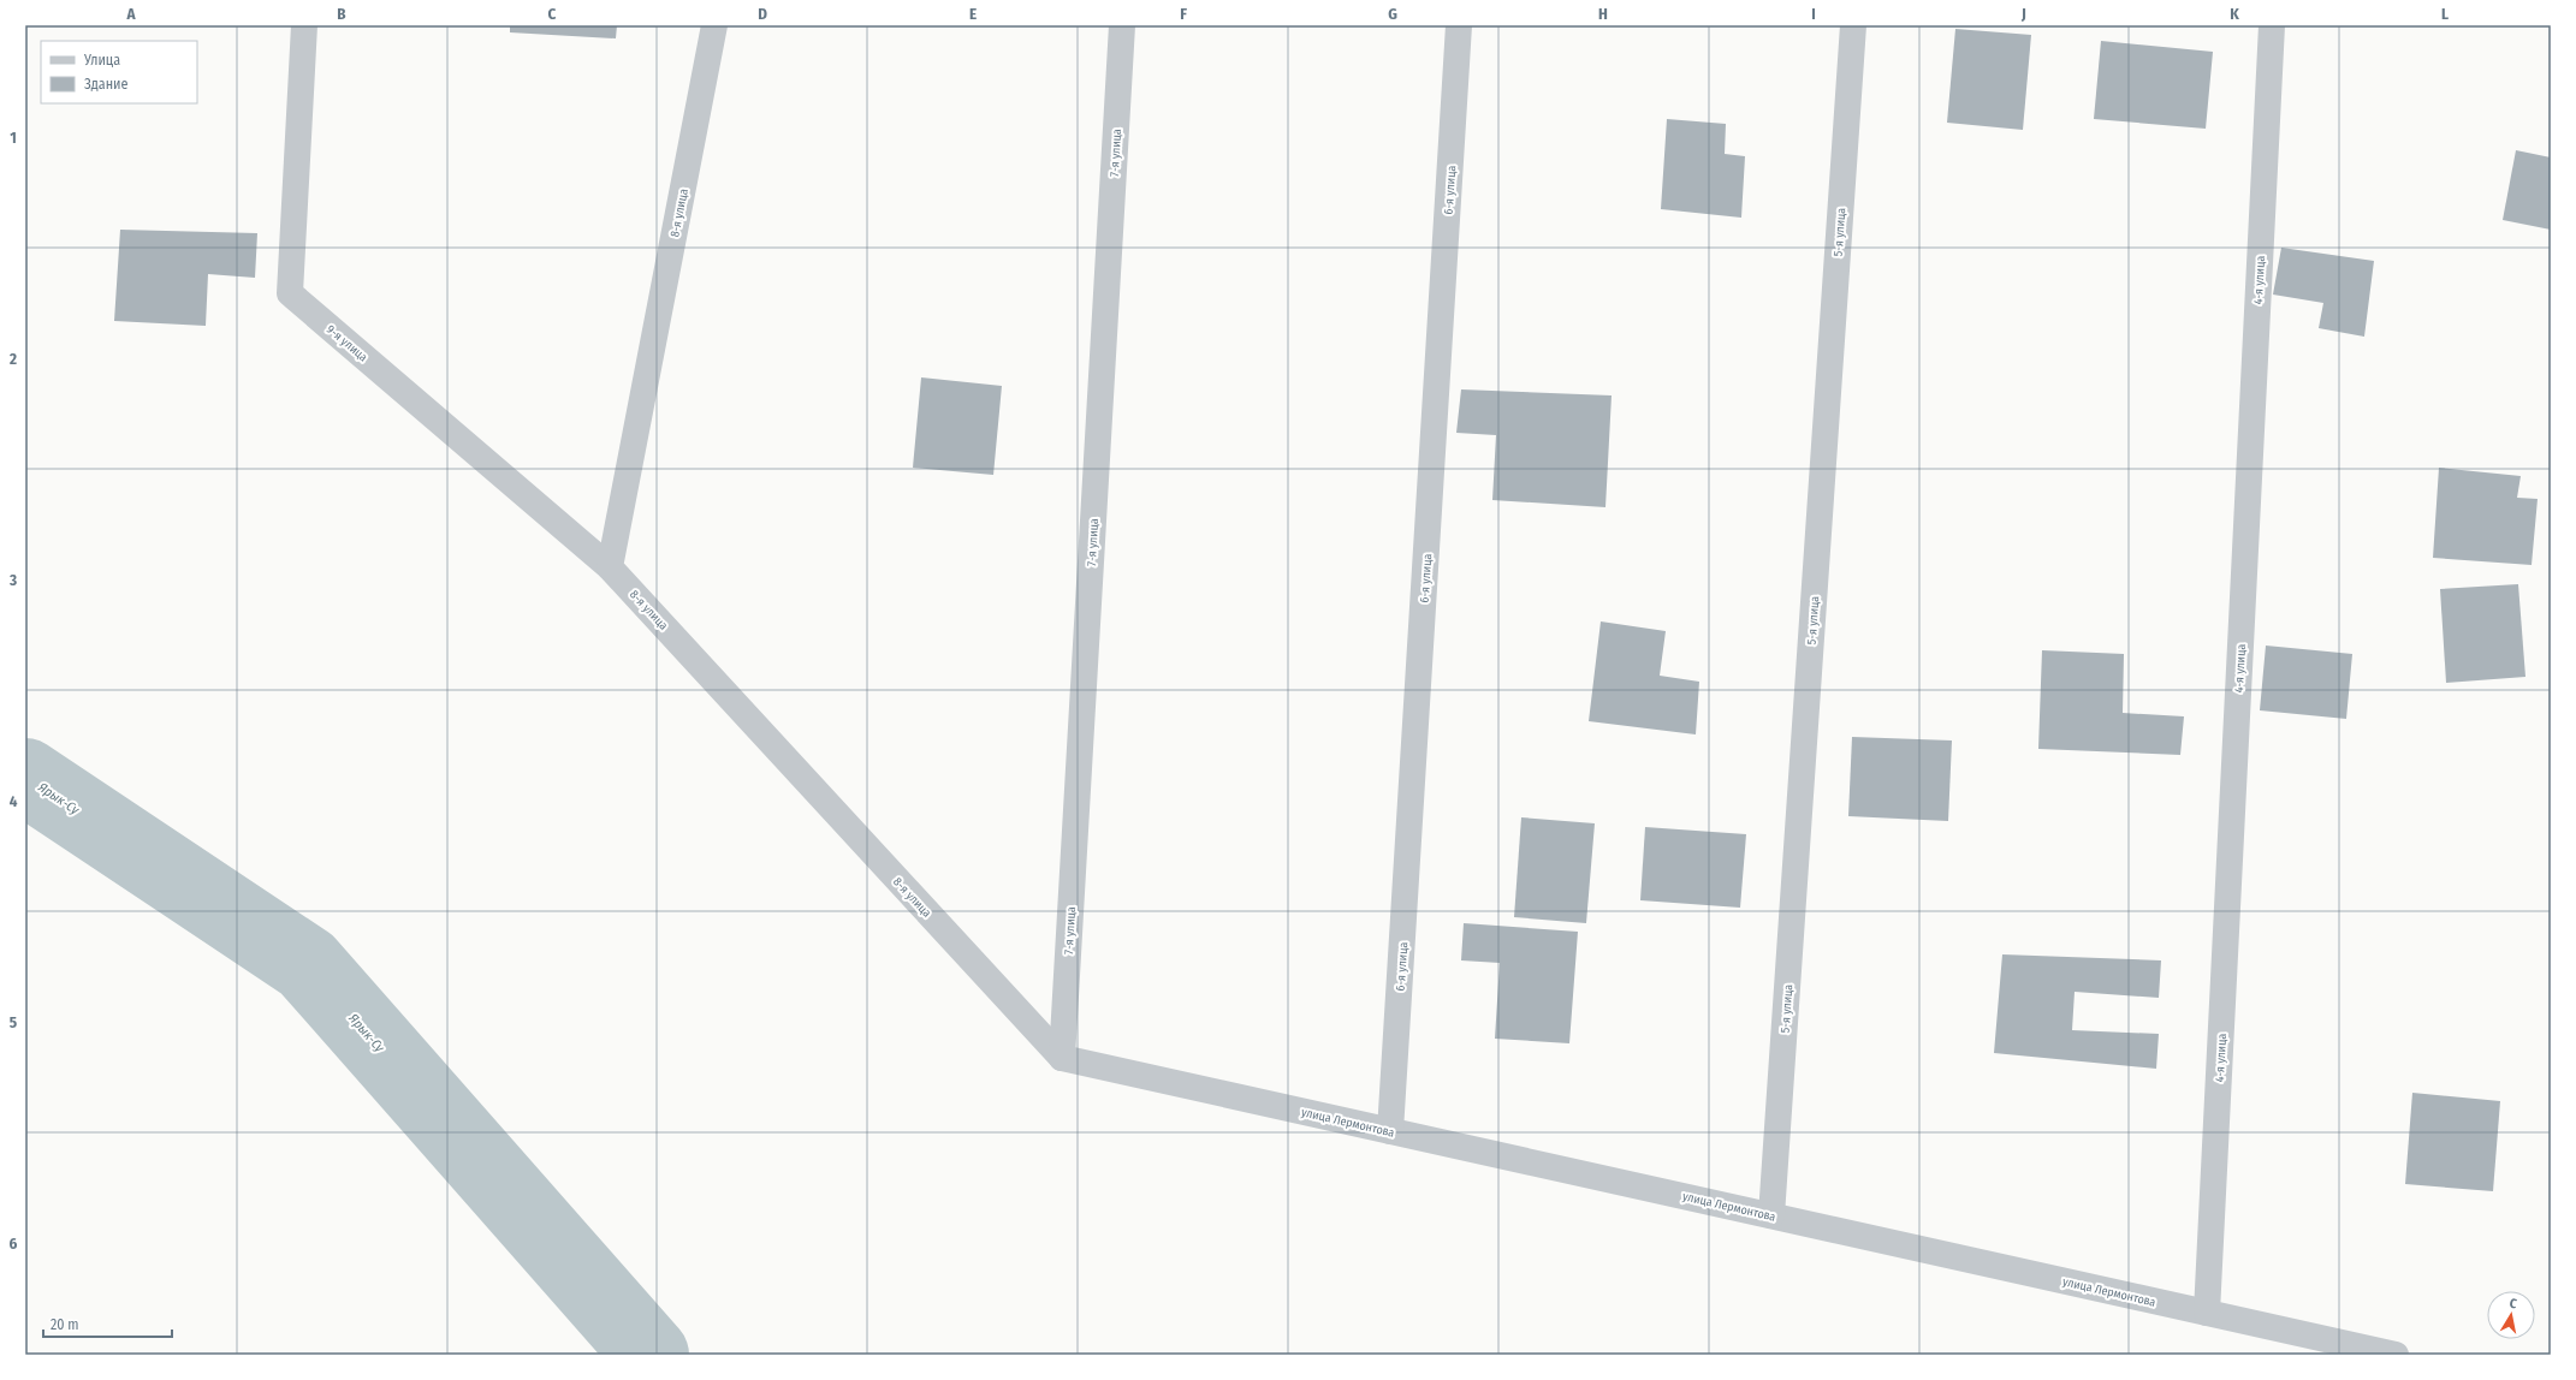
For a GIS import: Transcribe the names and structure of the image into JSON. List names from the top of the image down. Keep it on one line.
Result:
{"streets":{"street":["7-я улица","6-я улица","8-я улица","5-я улица","4-я улица","9-я улица","улица Лермонтова"]},"crossings":[["7-я улица","8-я улица"],["7-я улица","улица Лермонтова"],["6-я улица","улица Лермонтова"],["8-я улица","9-я улица"],["8-я улица","улица Лермонтова"],["5-я улица","улица Лермонтова"],["4-я улица","улица Лермонтова"]],"water":["Ярык-Су"],"legend":["Улица","Здание"],"scale_bar":"20 m","north":"top","grid":{"columns":["A","B","C","D","E","F","G","H","I","J","K","L"],"rows":["1","2","3","4","5","6"]}}
